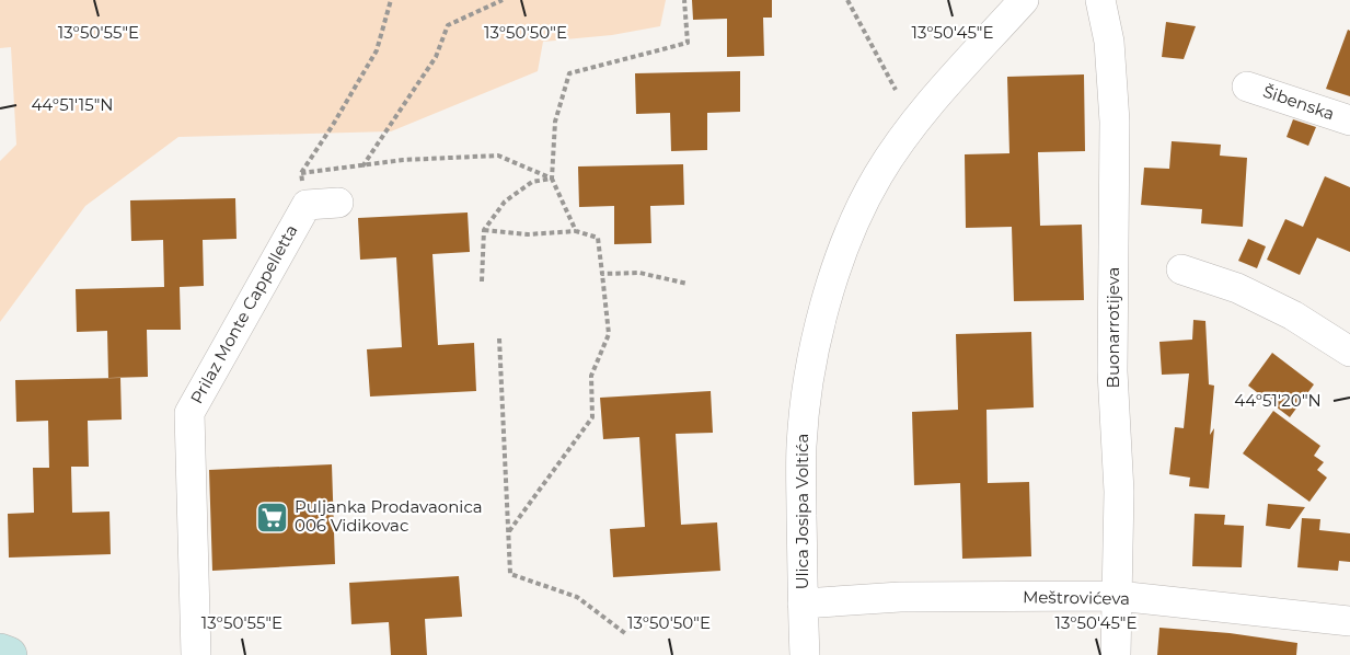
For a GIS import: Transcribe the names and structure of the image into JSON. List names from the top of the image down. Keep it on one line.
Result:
{"streets":{"street":["Šibenska","Prilaz Monte Cappelletta","Buonarrotijeva","Ulica Josipa Voltića","Meštrovićeva"]},"crossings":[["Buonarrotijeva","Meštrovićeva"],["Ulica Josipa Voltića","Meštrovićeva"]],"places":{"supermarket":["Puljanka Prodavaonica 006 Vidikovac"]},"coordinates":["13°50'55\"E","13°50'50\"E","13°50'45\"E","44°51'15\"N","44°51'20\"N"]}
